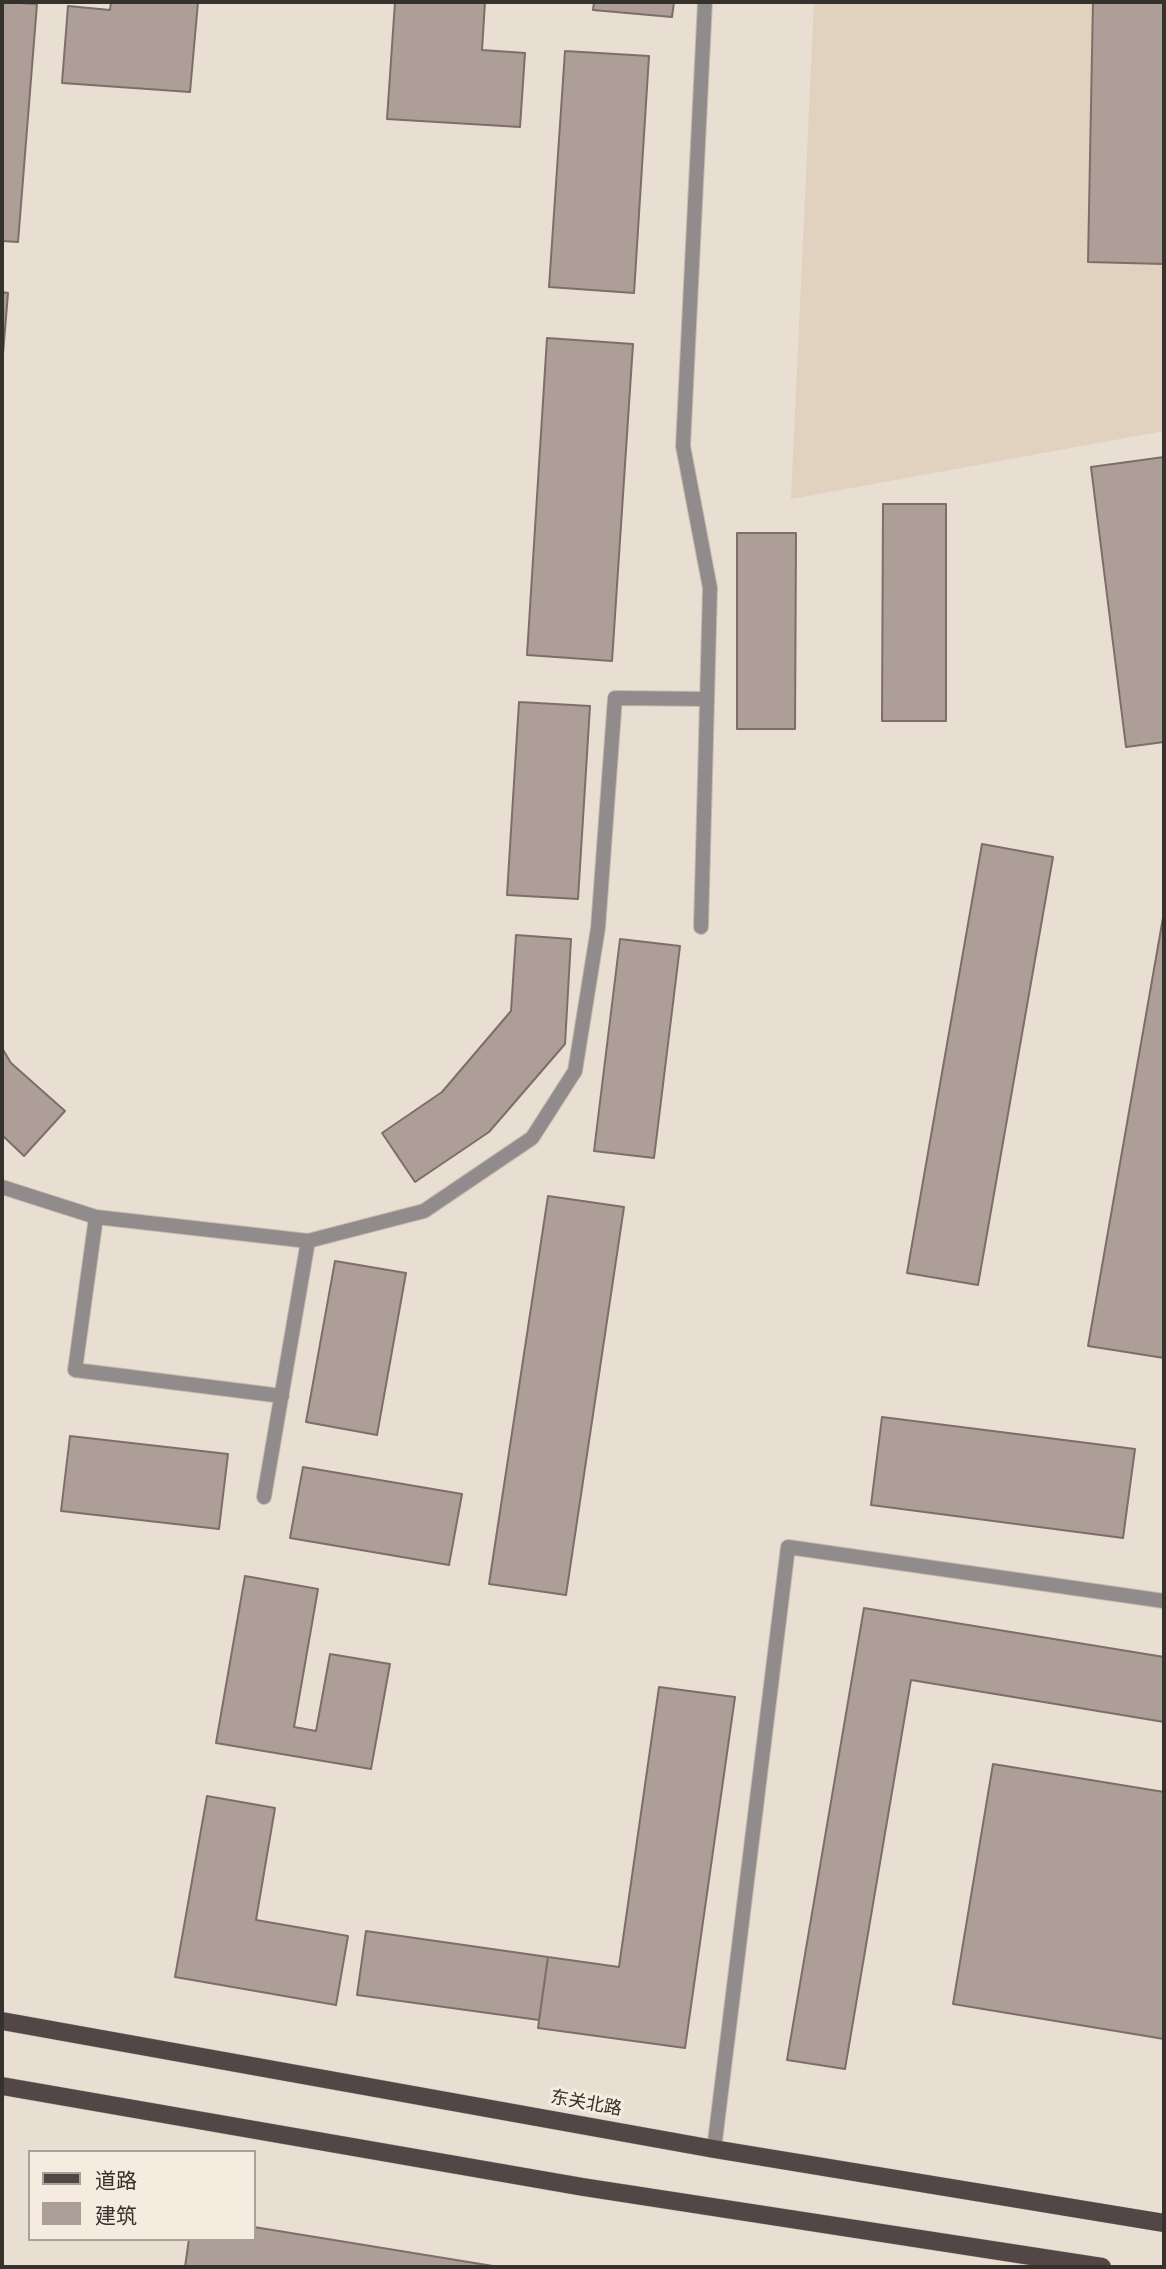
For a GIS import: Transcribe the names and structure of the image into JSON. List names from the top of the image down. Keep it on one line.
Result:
{"streets":{"main road":["东关北路"]},"legend":["道路","建筑"]}
